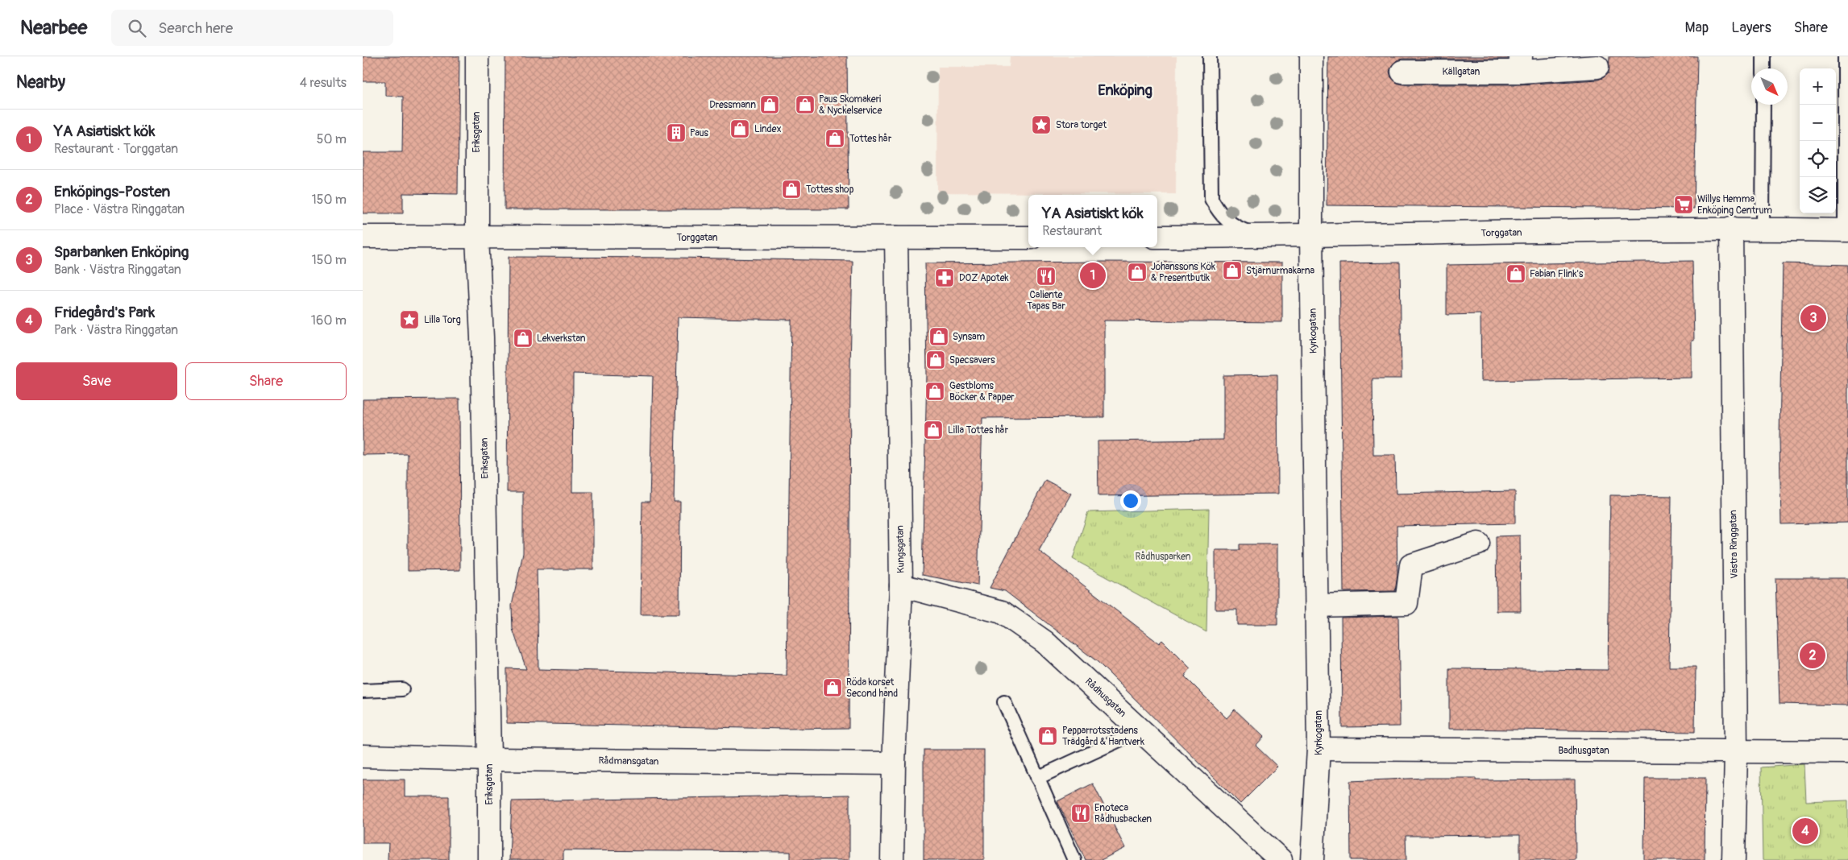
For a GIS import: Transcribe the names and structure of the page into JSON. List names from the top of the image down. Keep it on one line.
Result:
{"streets":{"street":["Källgatan","Eriksgatan","Torggatan","Kyrkogatan","Västra Ringgatan","Kungsgatan","Rådhusgatan","Badhusgatan","Rådmansgatan"]},"crossings":[["Eriksgatan","Torggatan"],["Eriksgatan","Rådmansgatan"],["Torggatan","Kyrkogatan"],["Torggatan","Västra Ringgatan"],["Torggatan","Kungsgatan"],["Kyrkogatan","Badhusgatan"],["Västra Ringgatan","Badhusgatan"],["Kungsgatan","Rådhusgatan"],["Kungsgatan","Rådmansgatan"]],"districts":["Enköping"],"parks":["Rådhusparken"],"places":{"shop":["Dressmann","Paus Skomakeri & Nyckelservice","Lindex","Tottes hår","Tottes shop","Stjärnurmakarna","Johanssons Kök & Presentbutik","Fabian Flink's","Synsam","Lekverkstan","Specsavers","Gestbloms Böcker & Papper","Lilla Tottes hår","Röda korset Second hand","Pepparrotsstadens Trädgård & Hantverk"],"place":["Stora torget","Lilla Torg"],"building":["Paus"],"supermarket":["Willys Hemma Enköping Centrum"],"restaurant":["Caliente Tapas Bar","Enoteca Rådhusbacken"],"pharmacy":["DOZ Apotek"]},"north":"bottom right","page":{"header":"Nearbee","search":"Search here","nav":["Map","Layers","Share"],"heading":["Nearby","4 results"],"map_buttons":["+","−"],"list":[{"mark":"1","name":"YA Asiatiskt kök","note":"Restaurant · Torggatan","value":"50 m"},{"mark":"2","name":"Enköpings-Posten","note":"Place · Västra Ringgatan","value":"150 m"},{"mark":"3","name":"Sparbanken Enköping","note":"Bank · Västra Ringgatan","value":"150 m"},{"mark":"4","name":"Fridegård's Park","note":"Park · Västra Ringgatan","value":"160 m"}],"popup":["YA Asiatiskt kök","Restaurant"],"pins":["1","3","2","4"],"buttons":["Save","Share"]}}
